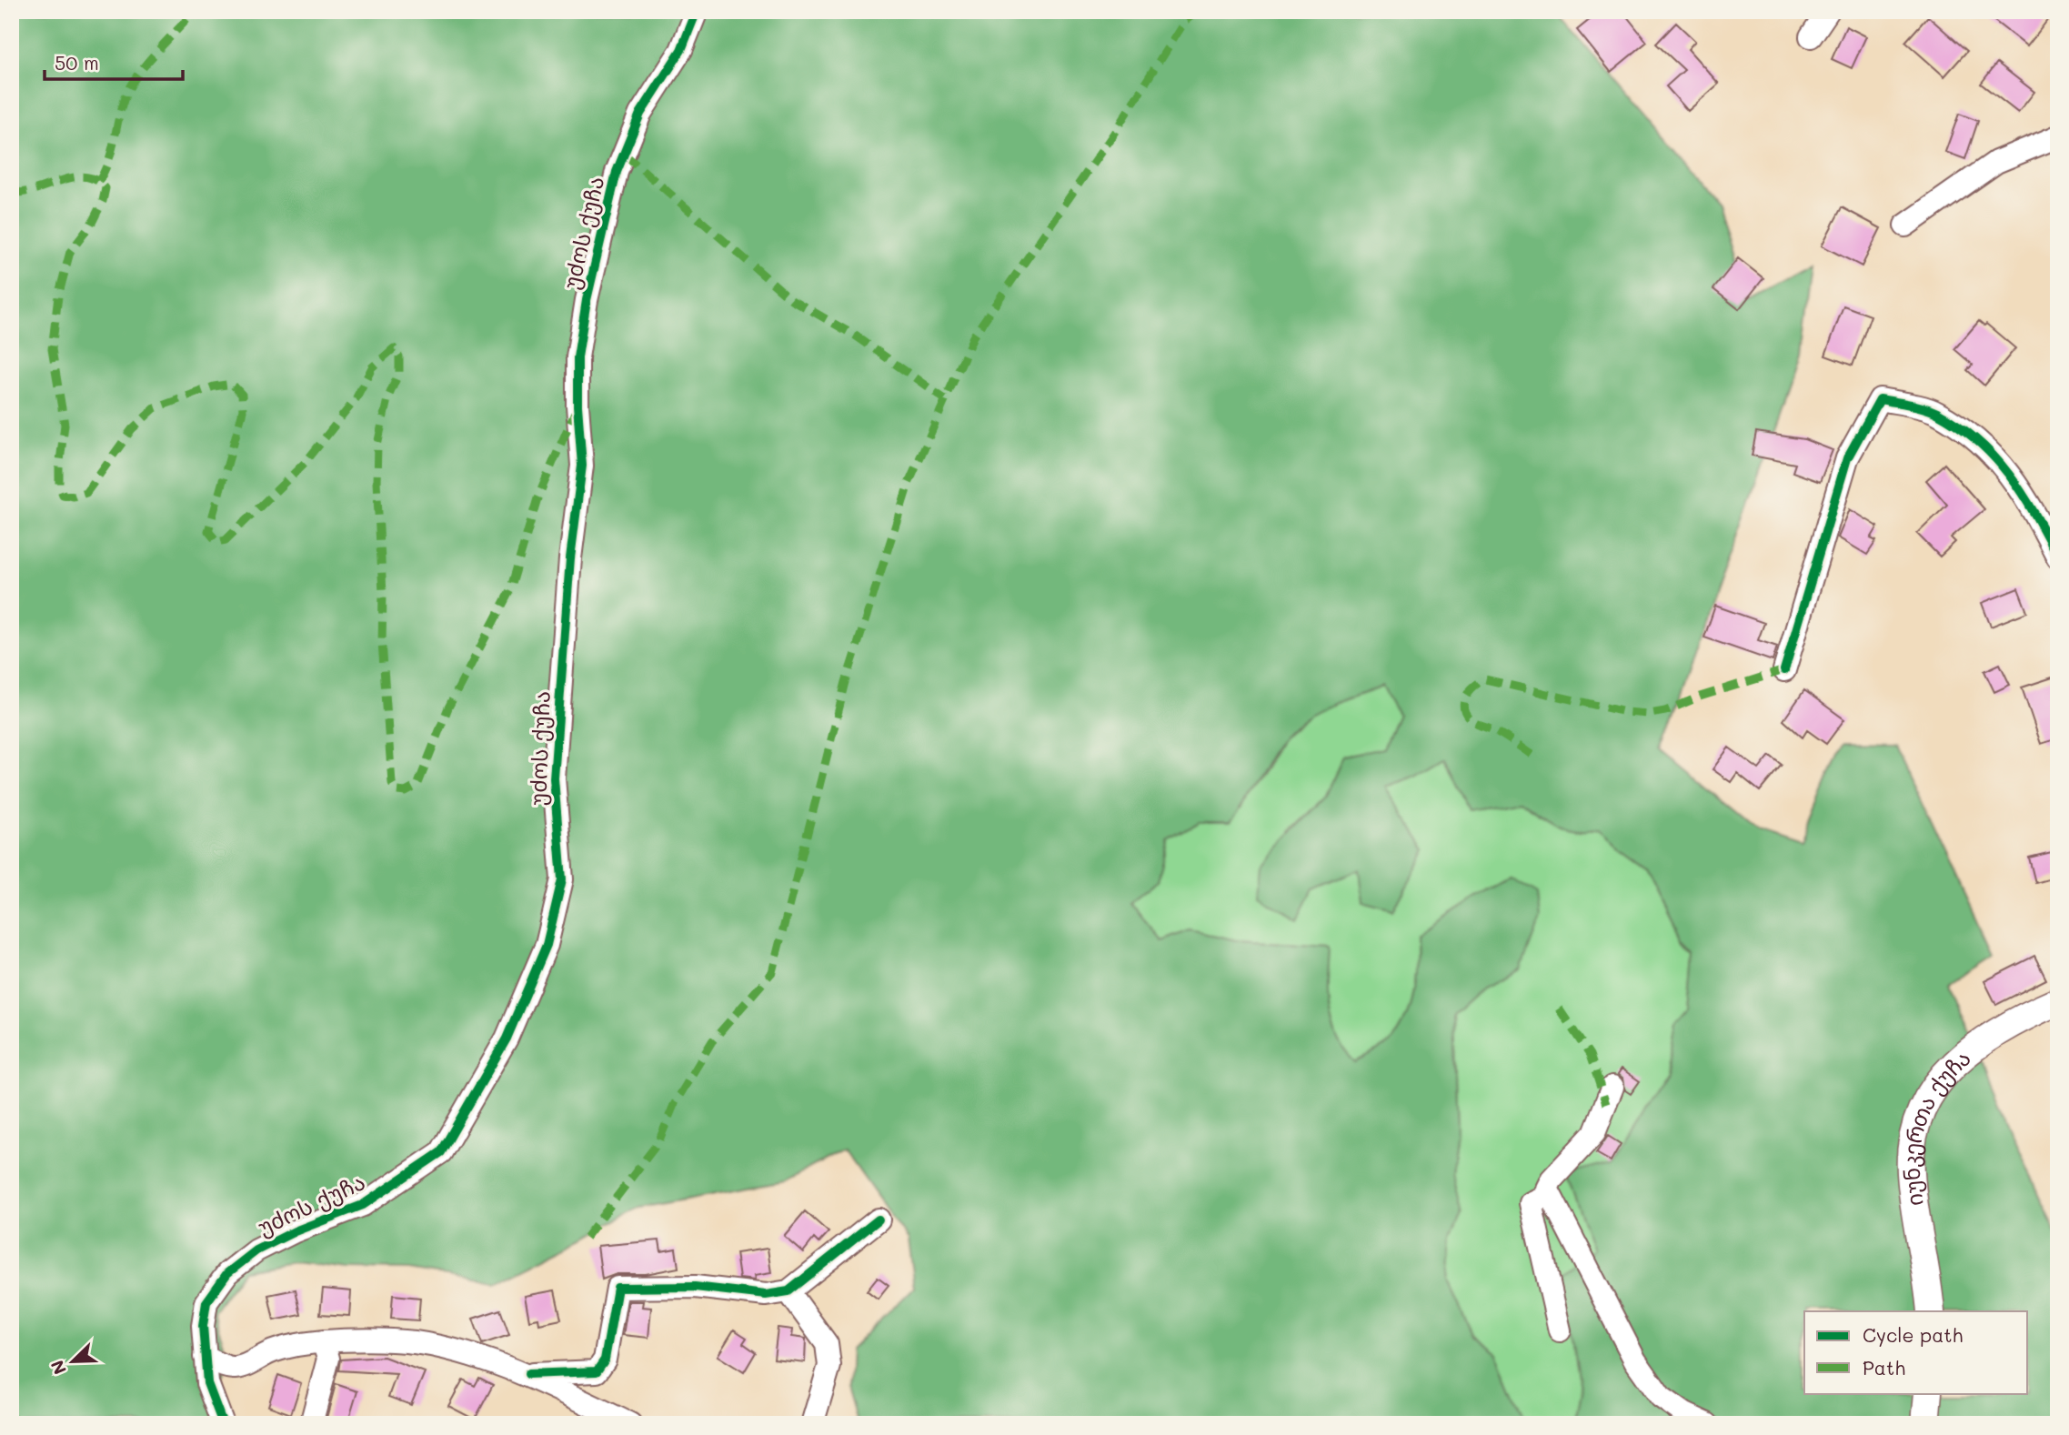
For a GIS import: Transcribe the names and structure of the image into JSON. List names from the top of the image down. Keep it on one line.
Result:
{"streets":{"main road":["იუნკერთა ქუჩა"],"street":["უძოს ქუჩა"]},"legend":["Cycle path","Path"],"scale_bar":"50 m","north":"bottom left"}
